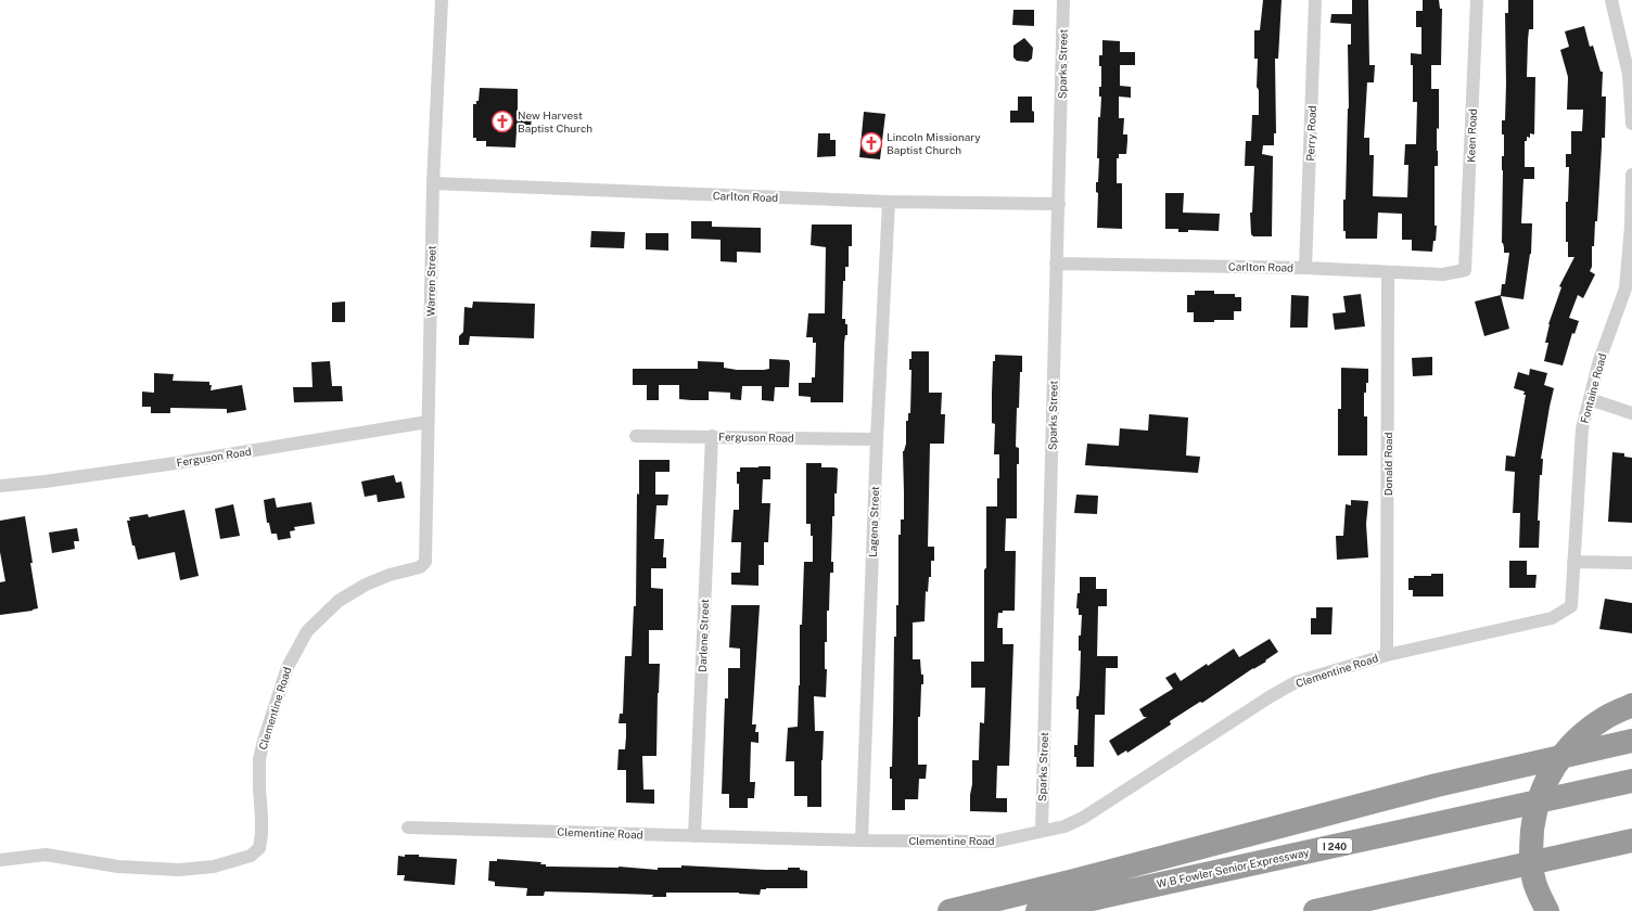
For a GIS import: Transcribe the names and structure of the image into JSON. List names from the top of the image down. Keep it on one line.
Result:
{"streets":{"highway":["I 240","W B Fowler Senior Expressway"],"street":["Sparks Street","Perry Road","Keen Road","Carlton Road","Warren Street","Fontaine Road","Ferguson Road","Donald Road","Lagena Street","Darlene Street","Clementine Road"]},"crossings":[["Sparks Street","Carlton Road"],["Sparks Street","Clementine Road"],["Perry Road","Carlton Road"],["Keen Road","Carlton Road"],["Carlton Road","Warren Street"],["Carlton Road","Donald Road"],["Carlton Road","Lagena Street"],["Warren Street","Ferguson Road"],["Warren Street","Clementine Road"],["Fontaine Road","Clementine Road"],["Ferguson Road","Lagena Street"],["Ferguson Road","Darlene Street"],["Donald Road","Clementine Road"],["Lagena Street","Clementine Road"],["Darlene Street","Clementine Road"]],"places":{"church":["New Harvest Baptist Church","Lincoln Missionary Baptist Church"]}}
